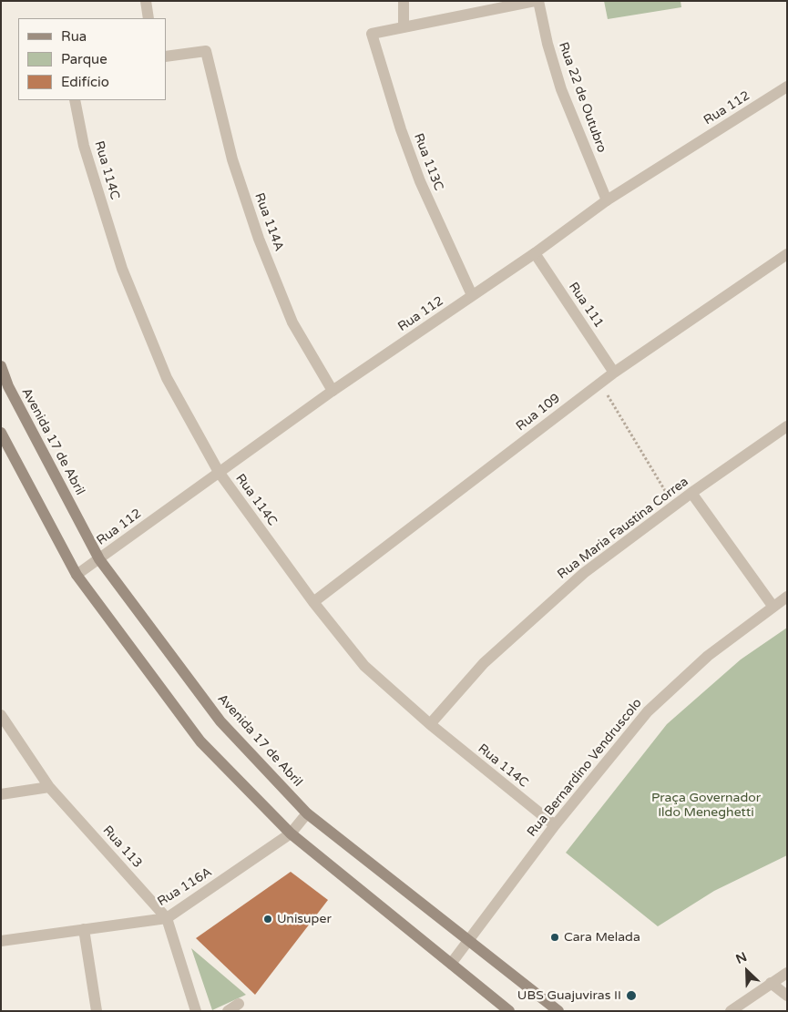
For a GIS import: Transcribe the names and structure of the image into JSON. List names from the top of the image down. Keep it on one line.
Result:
{"streets":{"main road":["Avenida 17 de Abril"],"street":["Rua 22 de Outubro","Rua 112","Rua 113C","Rua 114C","Rua 114A","Rua 111","Rua 109","Rua Maria Faustina Correa","Rua Bernardino Vendruscolo","Rua 113","Rua 116A"]},"crossings":[["Rua 22 de Outubro","Rua 112"],["Rua 112","Rua 113C"],["Rua 112","Rua 114C"],["Rua 112","Rua 114A"],["Rua 112","Rua 111"],["Rua 112","Avenida 17 de Abril"],["Rua 114C","Rua 109"],["Rua 114C","Rua Maria Faustina Correa"],["Rua 114C","Rua Bernardino Vendruscolo"],["Rua 111","Rua 109"],["Avenida 17 de Abril","Rua Bernardino Vendruscolo"],["Avenida 17 de Abril","Rua 116A"],["Rua 113","Rua 116A"]],"parks":["Praça Governador Ildo Meneghetti"],"places":["Unisuper","Cara Melada","UBS Guajuviras II"],"legend":["Rua","Parque","Edifício"],"north":"top left"}
